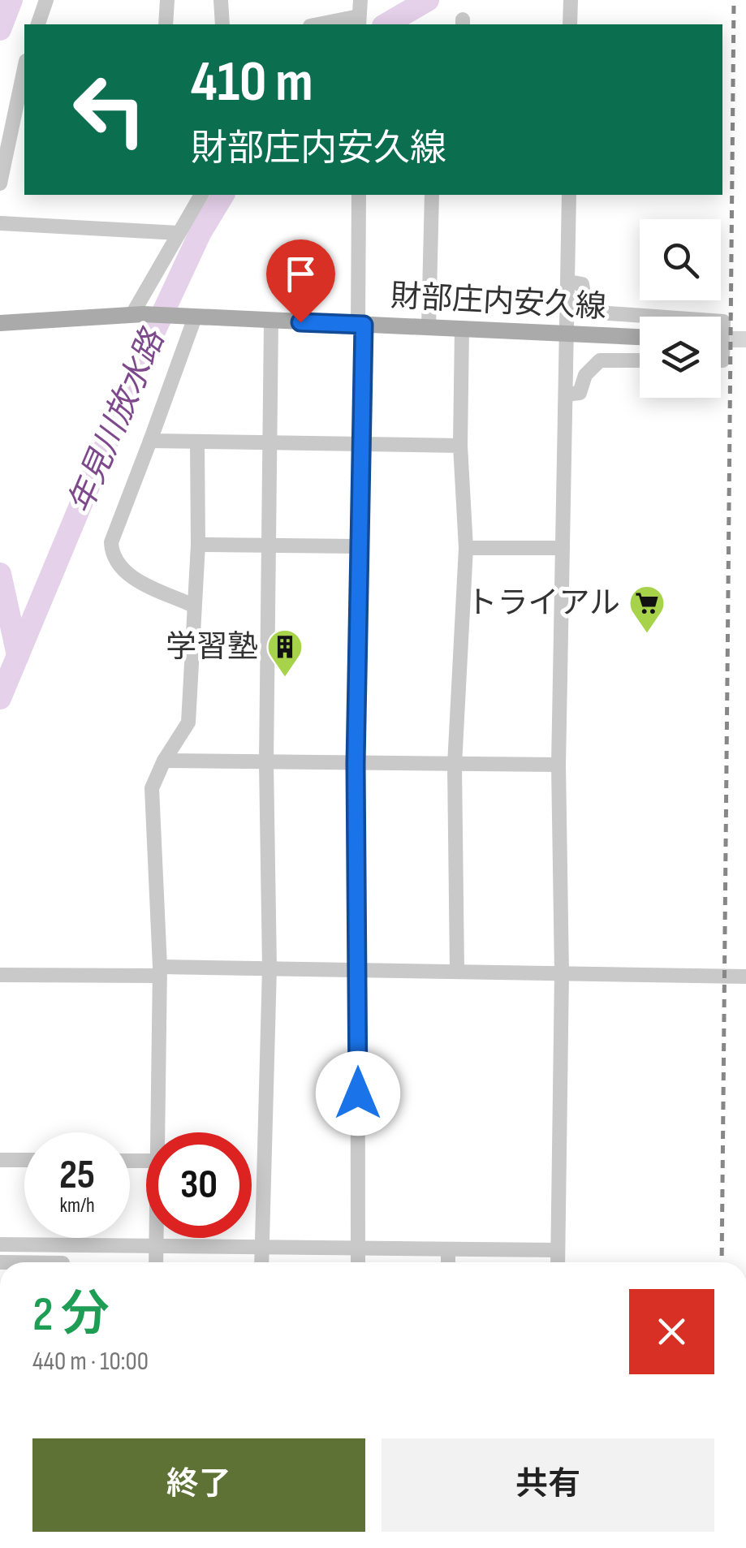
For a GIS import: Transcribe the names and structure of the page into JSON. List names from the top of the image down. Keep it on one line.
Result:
{"streets":{"main road":["財部庄内安久線"]},"water":["年見川放水路"],"places":{"supermarket":["トライアル"],"building":["学習塾"]},"page":{"turn":["410 m","財部庄内安久線"],"speed":"25 km/h","limit":"30","heading":["2 分","440 m · 10:00"],"buttons":["終了","共有"]}}
